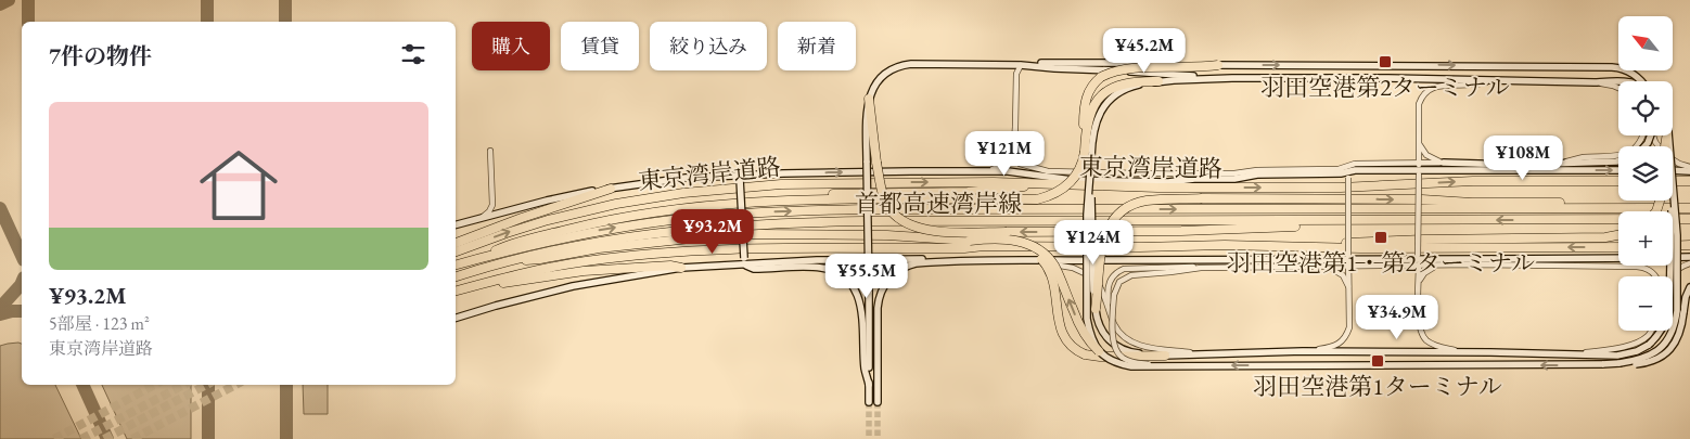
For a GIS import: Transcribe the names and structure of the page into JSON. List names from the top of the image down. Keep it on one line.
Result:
{"streets":{"highway":["東京湾岸道路","首都高速湾岸線"]},"places":{"transit":["羽田空港第2ターミナル","羽田空港第1・第2ターミナル","羽田空港第1ターミナル"]},"north":"top left","page":{"map_buttons":["+","−"],"chip":["購入","賃貸","絞り込み","新着"],"heading":"7件の物件","price":["¥45.2M","¥121M","¥108M","¥93.2M","¥124M","¥55.5M","¥34.9M"],"list":[{"name":"¥93.2M","note":"5部屋 · 123 m² · 東京湾岸道路"}]}}
